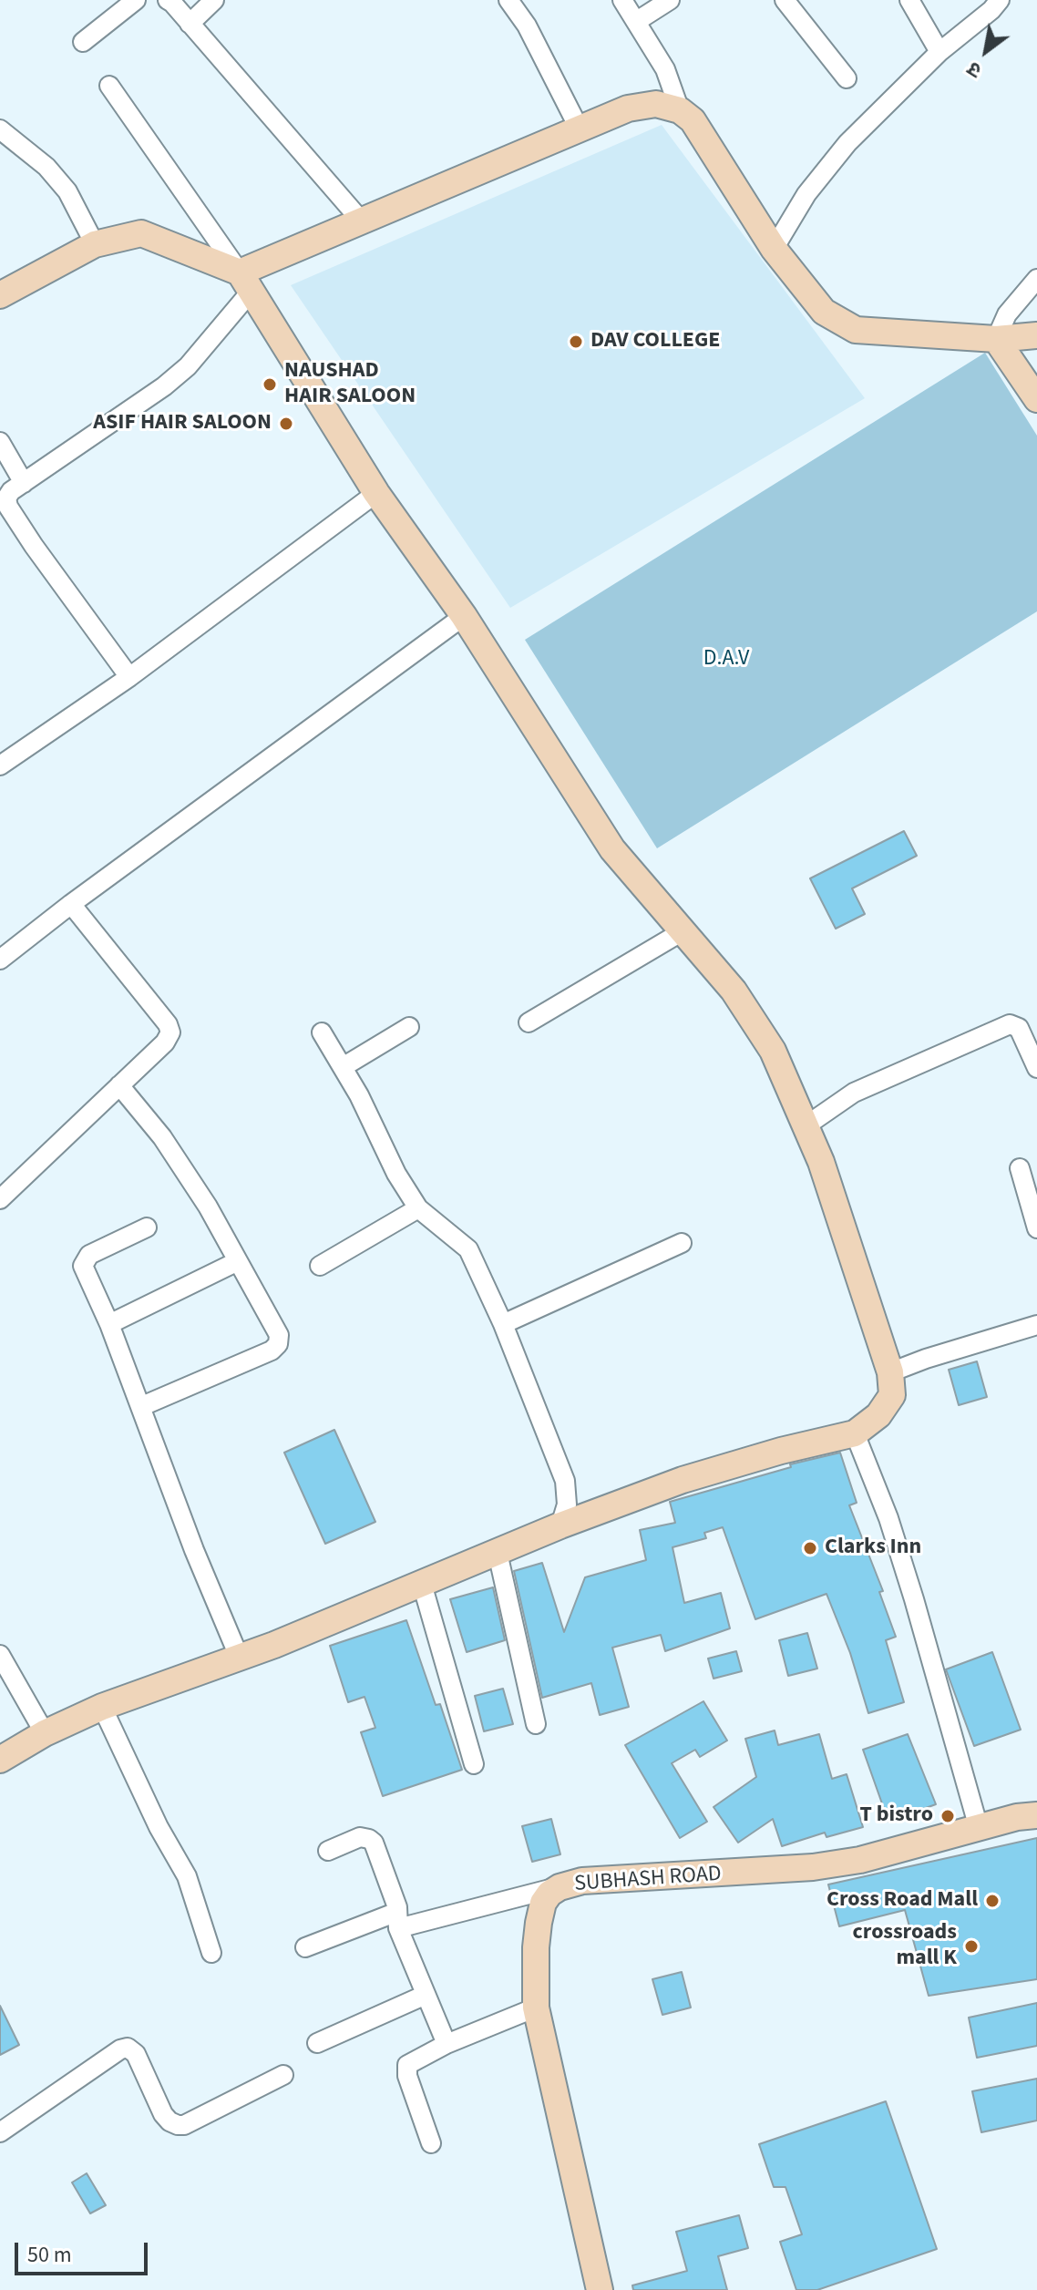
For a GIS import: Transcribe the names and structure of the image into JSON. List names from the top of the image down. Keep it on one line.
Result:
{"streets":{"street":["SUBHASH ROAD"]},"parks":["D.A.V"],"places":["DAV COLLEGE","NAUSHAD HAIR SALOON","ASIF HAIR SALOON","Clarks Inn","T bistro","Cross Road Mall","crossroads mall K"],"scale_bar":"50 m","north":"bottom left"}
